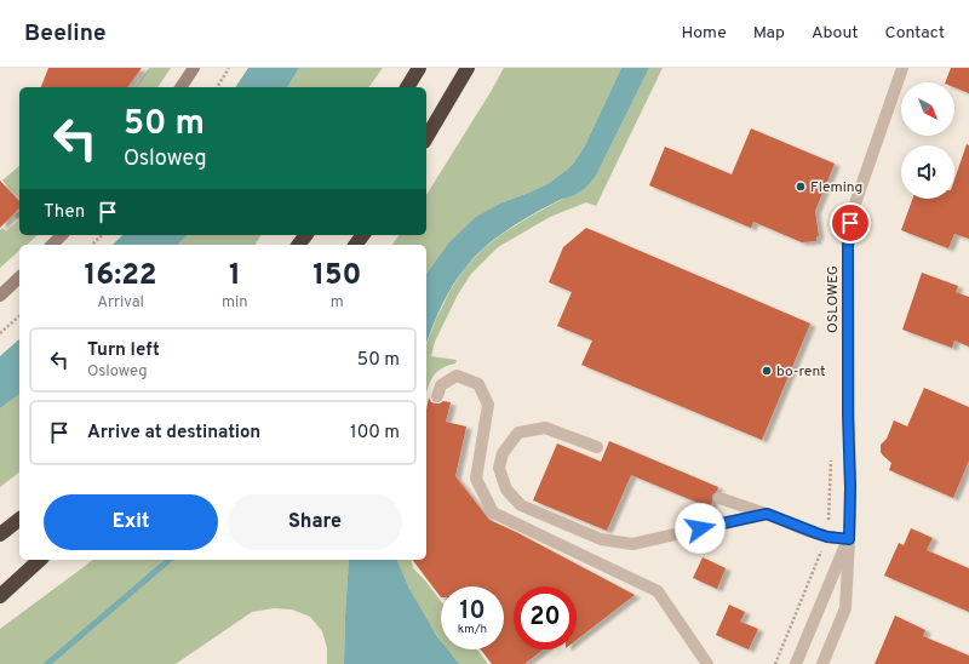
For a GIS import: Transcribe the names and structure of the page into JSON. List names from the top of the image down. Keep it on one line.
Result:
{"streets":{"street":["OSLOWEG"]},"places":["Fleming","bo-rent"],"north":"bottom right","page":{"header":"Beeline","nav":["Home","Map","About","Contact"],"turn":["50 m","Osloweg"],"then":"Then","eta":["16:22","Arrival","1","min","150","m"],"list":[{"name":"Turn left","note":"Osloweg","value":"50 m"},{"name":"Arrive at destination","value":"100 m"}],"buttons":["Exit","Share"],"speed":"10 km/h","limit":"20"}}
